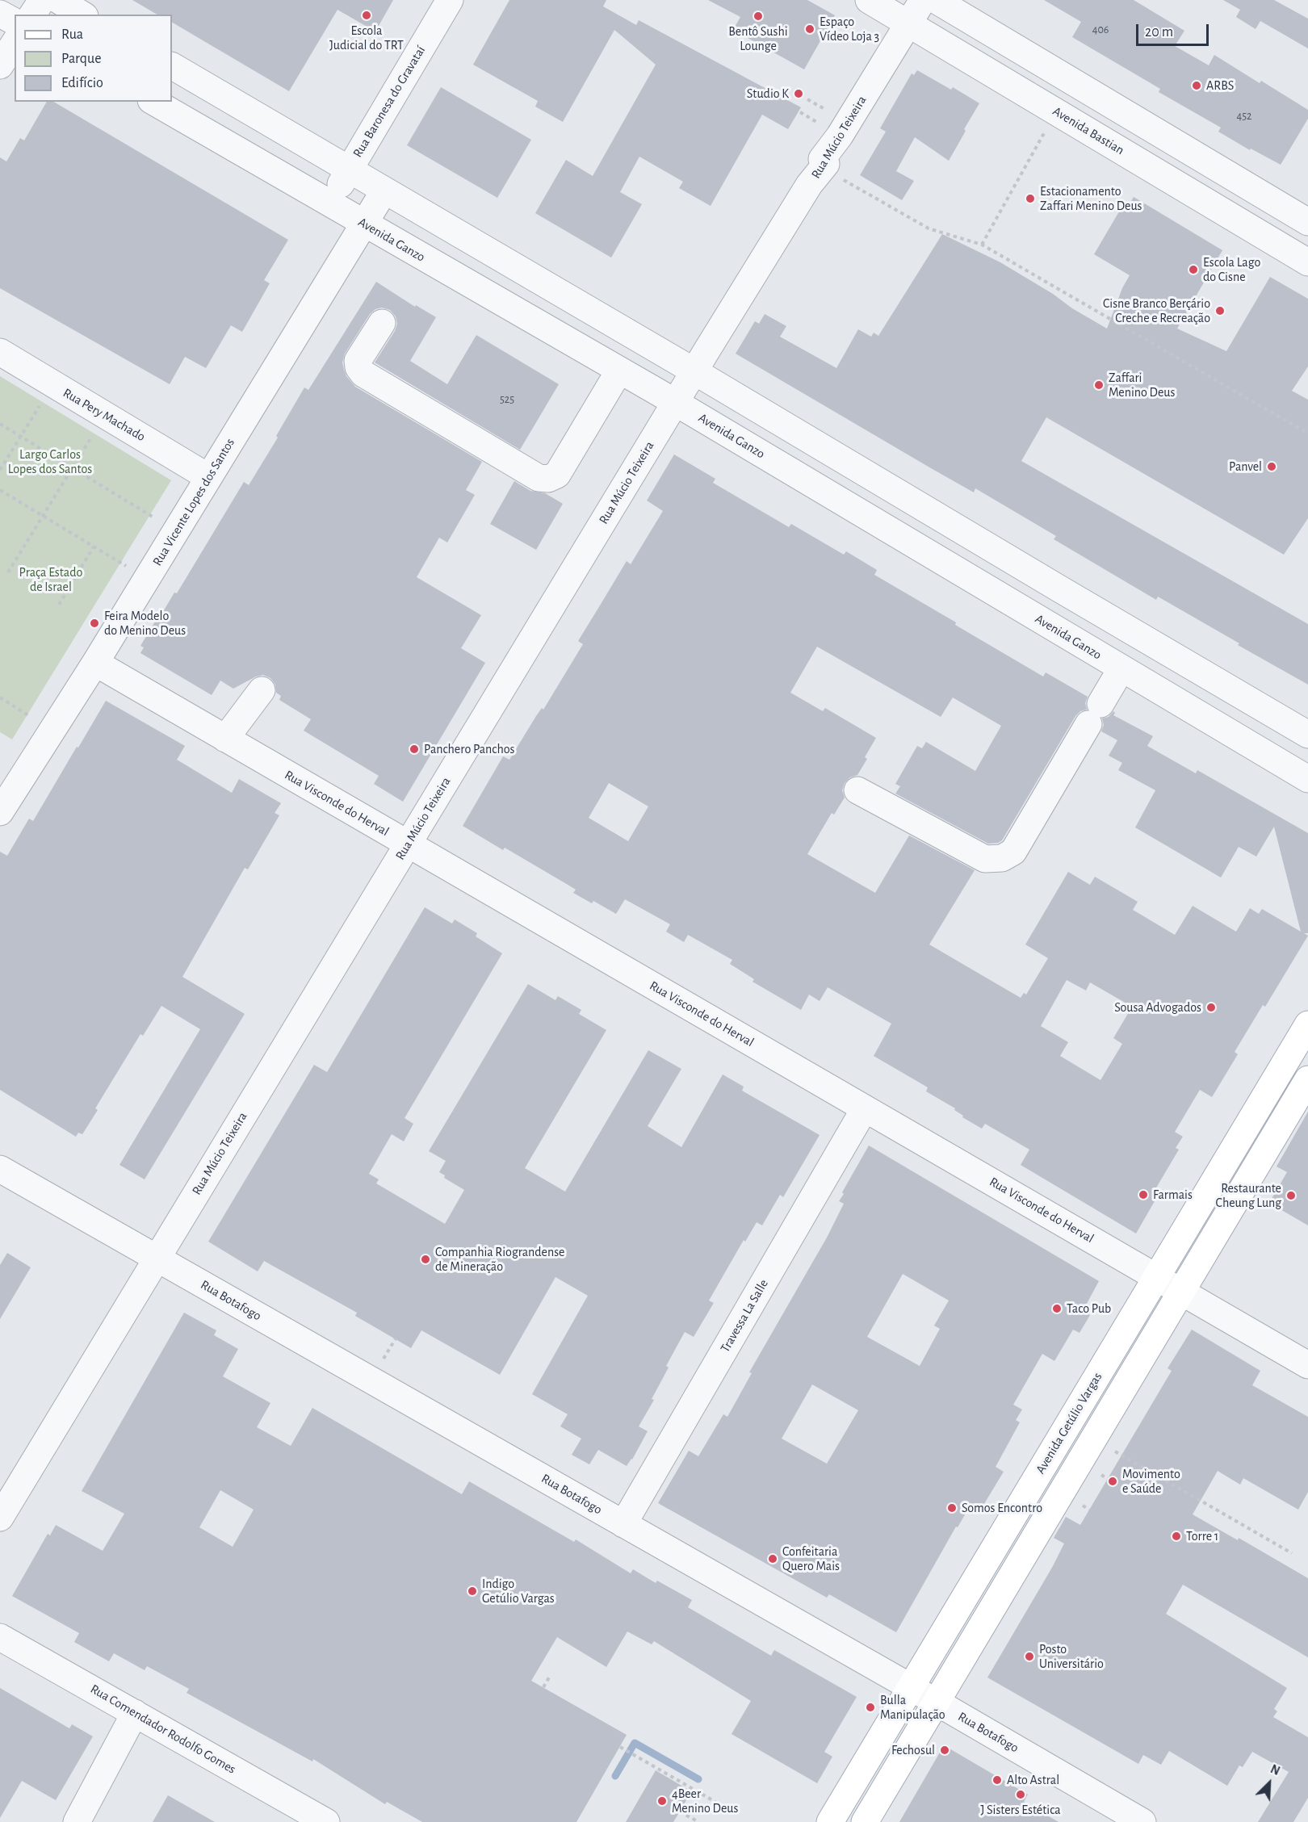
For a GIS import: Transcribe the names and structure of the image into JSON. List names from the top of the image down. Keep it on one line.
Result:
{"streets":{"main road":["Avenida Getúlio Vargas"],"street":["Rua Baronesa do Gravataí","Avenida Bastian","Rua Múcio Teixeira","Avenida Ganzo","Rua Pery Machado","Rua Vicente Lopes dos Santos","Rua Visconde do Herval","Rua Botafogo","Travessa La Salle","Rua Comendador Rodolfo Gomes"]},"crossings":[["Rua Baronesa do Gravataí","Avenida Ganzo"],["Avenida Bastian","Rua Múcio Teixeira"],["Rua Múcio Teixeira","Avenida Ganzo"],["Rua Múcio Teixeira","Rua Visconde do Herval"],["Rua Múcio Teixeira","Rua Botafogo"],["Avenida Ganzo","Rua Vicente Lopes dos Santos"],["Rua Pery Machado","Rua Vicente Lopes dos Santos"],["Rua Vicente Lopes dos Santos","Rua Visconde do Herval"],["Rua Visconde do Herval","Travessa La Salle"],["Rua Visconde do Herval","Avenida Getúlio Vargas"],["Rua Botafogo","Travessa La Salle"],["Rua Botafogo","Avenida Getúlio Vargas"]],"parks":["Largo Carlos Lopes dos Santos","Praça Estado de Israel"],"places":["Escola Judicial do TRT","Bentô Sushi Lounge","Espaço Vídeo Loja 3","ARBS","Studio K","Estacionamento Zaffari Menino Deus","Escola Lago do Cisne","Cisne Branco Berçário Creche e Recreação","Zaffari Menino Deus","Panvel","Feira Modelo do Menino Deus","Panchero Panchos","Sousa Advogados","Farmais","Restaurante Cheung Lung","Companhia Riograndense de Mineração","Taco Pub","Movimento e Saúde","Somos Encontro","Torre 1","Confeitaria Quero Mais","Indigo Getúlio Vargas","Posto Universitário","Bulla Manipulação","Fechosul","Alto Astral","J Sisters Estética","4Beer Menino Deus"],"house_numbers":["406","452","525"],"legend":["Rua","Parque","Edifício"],"scale_bar":"20 m","north":"top right"}
